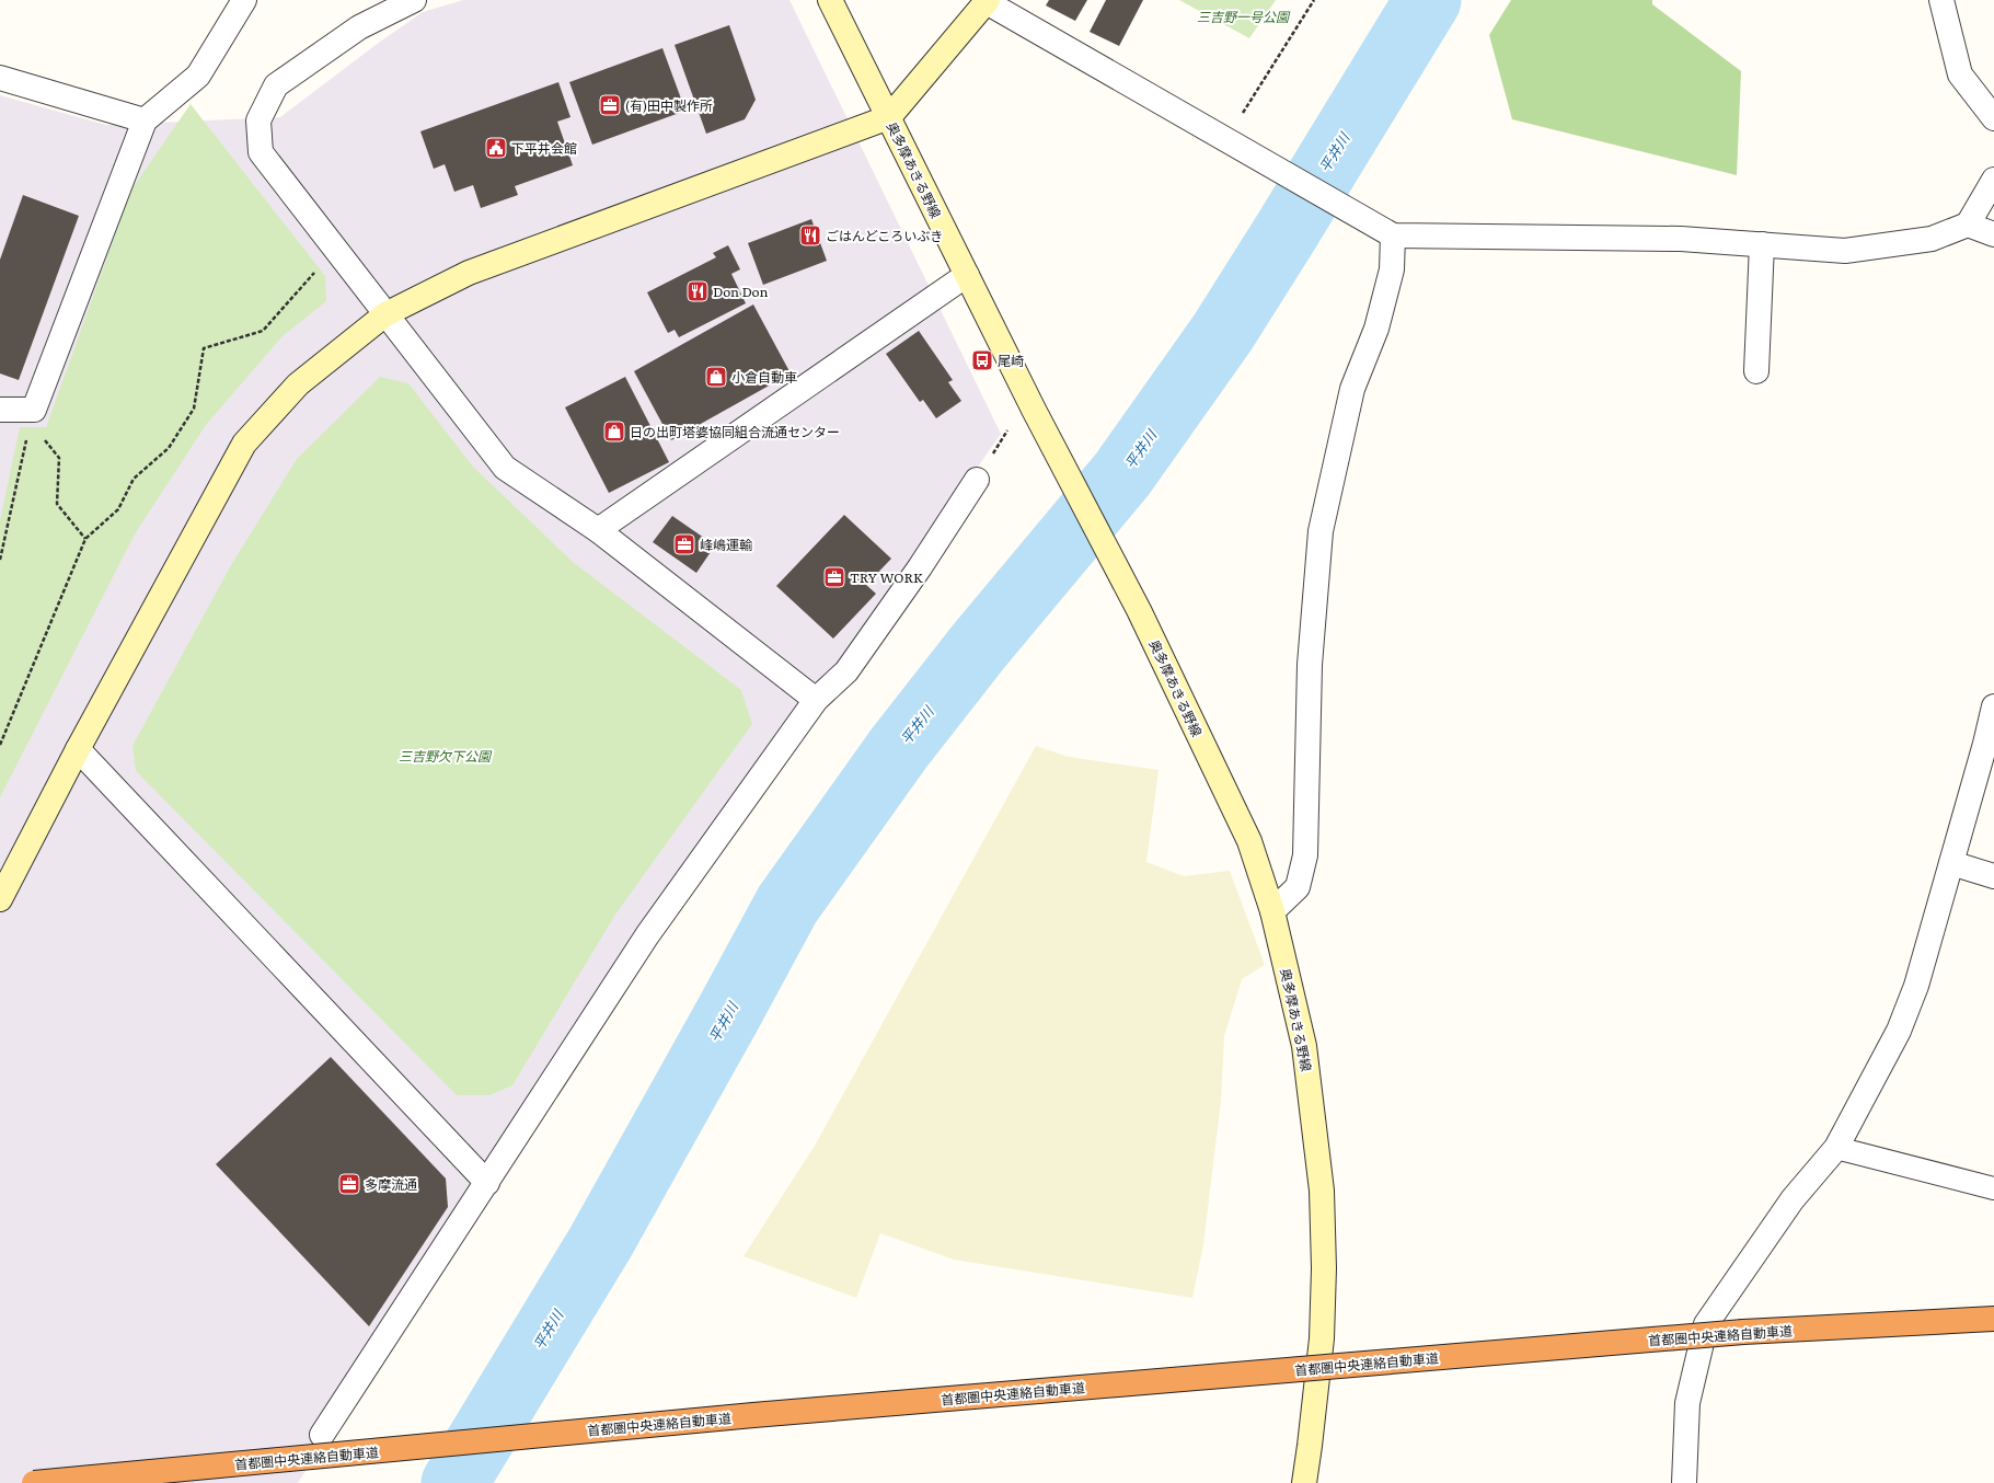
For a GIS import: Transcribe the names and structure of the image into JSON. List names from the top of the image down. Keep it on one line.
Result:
{"streets":{"highway":["首都圏中央連絡自動車道"],"main road":["奥多摩あきる野線"]},"water":["平井川"],"parks":["三吉野一号公園","三吉野欠下公園"],"places":{"office":["(有)田中製作所","峰嶋運輸","TRY WORK","多摩流通"],"public building":["下平井会館"],"restaurant":["ごはんどころいぶき","Don Don"],"bus stop":["尾崎"],"shop":["小倉自動車","日の出町塔婆協同組合流通センター"]}}
